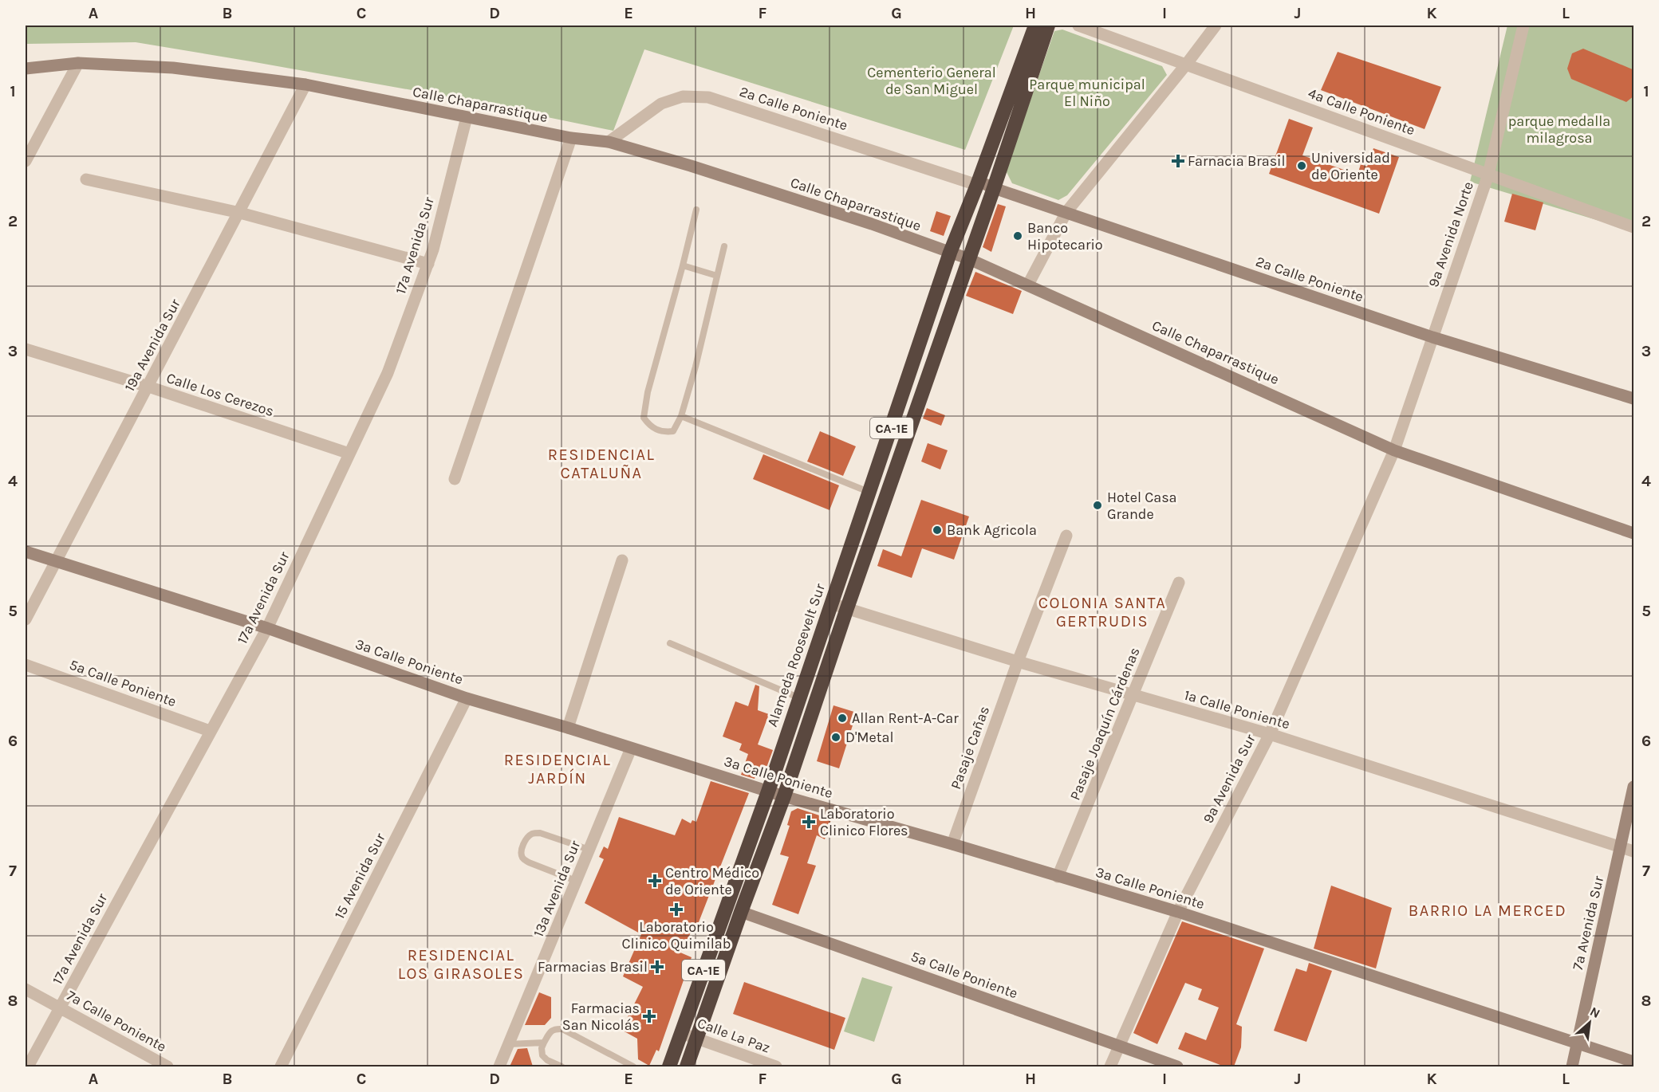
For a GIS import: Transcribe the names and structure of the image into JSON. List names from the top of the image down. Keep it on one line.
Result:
{"streets":{"highway":["CA-1E","Alameda Roosevelt Sur"],"main road":["Calle Chaparrastique","2a Calle Poniente","3a Calle Poniente","5a Calle Poniente","7a Avenida Sur"],"street":["4a Calle Poniente","9a Avenida Norte","17a Avenida Sur","19a Avenida Sur","Calle Los Cerezos","1a Calle Poniente","Pasaje Joaquín Cárdenas","Pasaje Cañas","9a Avenida Sur","15 Avenida Sur","13a Avenida Sur","7a Calle Poniente","Calle La Paz"]},"crossings":[["Calle Chaparrastique","2a Calle Poniente"],["Calle Chaparrastique","9a Avenida Norte"],["Calle Chaparrastique","17a Avenida Sur"],["Calle Chaparrastique","19a Avenida Sur"],["Calle Chaparrastique","CA-1E"],["Calle Chaparrastique","Alameda Roosevelt Sur"],["Calle Chaparrastique","9a Avenida Sur"],["2a Calle Poniente","9a Avenida Norte"],["2a Calle Poniente","CA-1E"],["4a Calle Poniente","9a Avenida Norte"],["9a Avenida Norte","9a Avenida Sur"],["17a Avenida Sur","Calle Los Cerezos"],["17a Avenida Sur","3a Calle Poniente"],["17a Avenida Sur","5a Calle Poniente"],["17a Avenida Sur","7a Calle Poniente"],["19a Avenida Sur","Calle Los Cerezos"],["19a Avenida Sur","3a Calle Poniente"],["CA-1E","Alameda Roosevelt Sur"],["CA-1E","3a Calle Poniente"],["CA-1E","5a Calle Poniente"],["CA-1E","1a Calle Poniente"],["CA-1E","Calle La Paz"],["Alameda Roosevelt Sur","3a Calle Poniente"],["Alameda Roosevelt Sur","1a Calle Poniente"],["Alameda Roosevelt Sur","Calle La Paz"],["3a Calle Poniente","Pasaje Joaquín Cárdenas"],["3a Calle Poniente","Pasaje Cañas"],["3a Calle Poniente","9a Avenida Sur"],["3a Calle Poniente","15 Avenida Sur"],["3a Calle Poniente","13a Avenida Sur"],["3a Calle Poniente","7a Avenida Sur"],["5a Calle Poniente","9a Avenida Sur"],["1a Calle Poniente","Pasaje Joaquín Cárdenas"],["1a Calle Poniente","Pasaje Cañas"],["1a Calle Poniente","9a Avenida Sur"],["1a Calle Poniente","7a Avenida Sur"]],"districts":["RESIDENCIAL CATALUÑA","COLONIA SANTA GERTRUDIS","RESIDENCIAL JARDÍN","BARRIO LA MERCED","RESIDENCIAL LOS GIRASOLES"],"parks":["Cementerio General de San Miguel","Parque municipal El Niño","parque medalla milagrosa"],"places":{"health":["Farnacia Brasil","Laboratorio Clinico Flores","Centro Médico de Oriente","Laboratorio Clinico Quimilab","Farmacias Brasil","Farmacias San Nicolás"],"other":["Universidad de Oriente","Banco Hipotecario","Hotel Casa Grande","Bank Agricola","Allan Rent-A-Car","D'Metal"]},"north":"top right","grid":{"columns":["A","B","C","D","E","F","G","H","I","J","K","L"],"rows":["1","2","3","4","5","6","7","8"]}}
